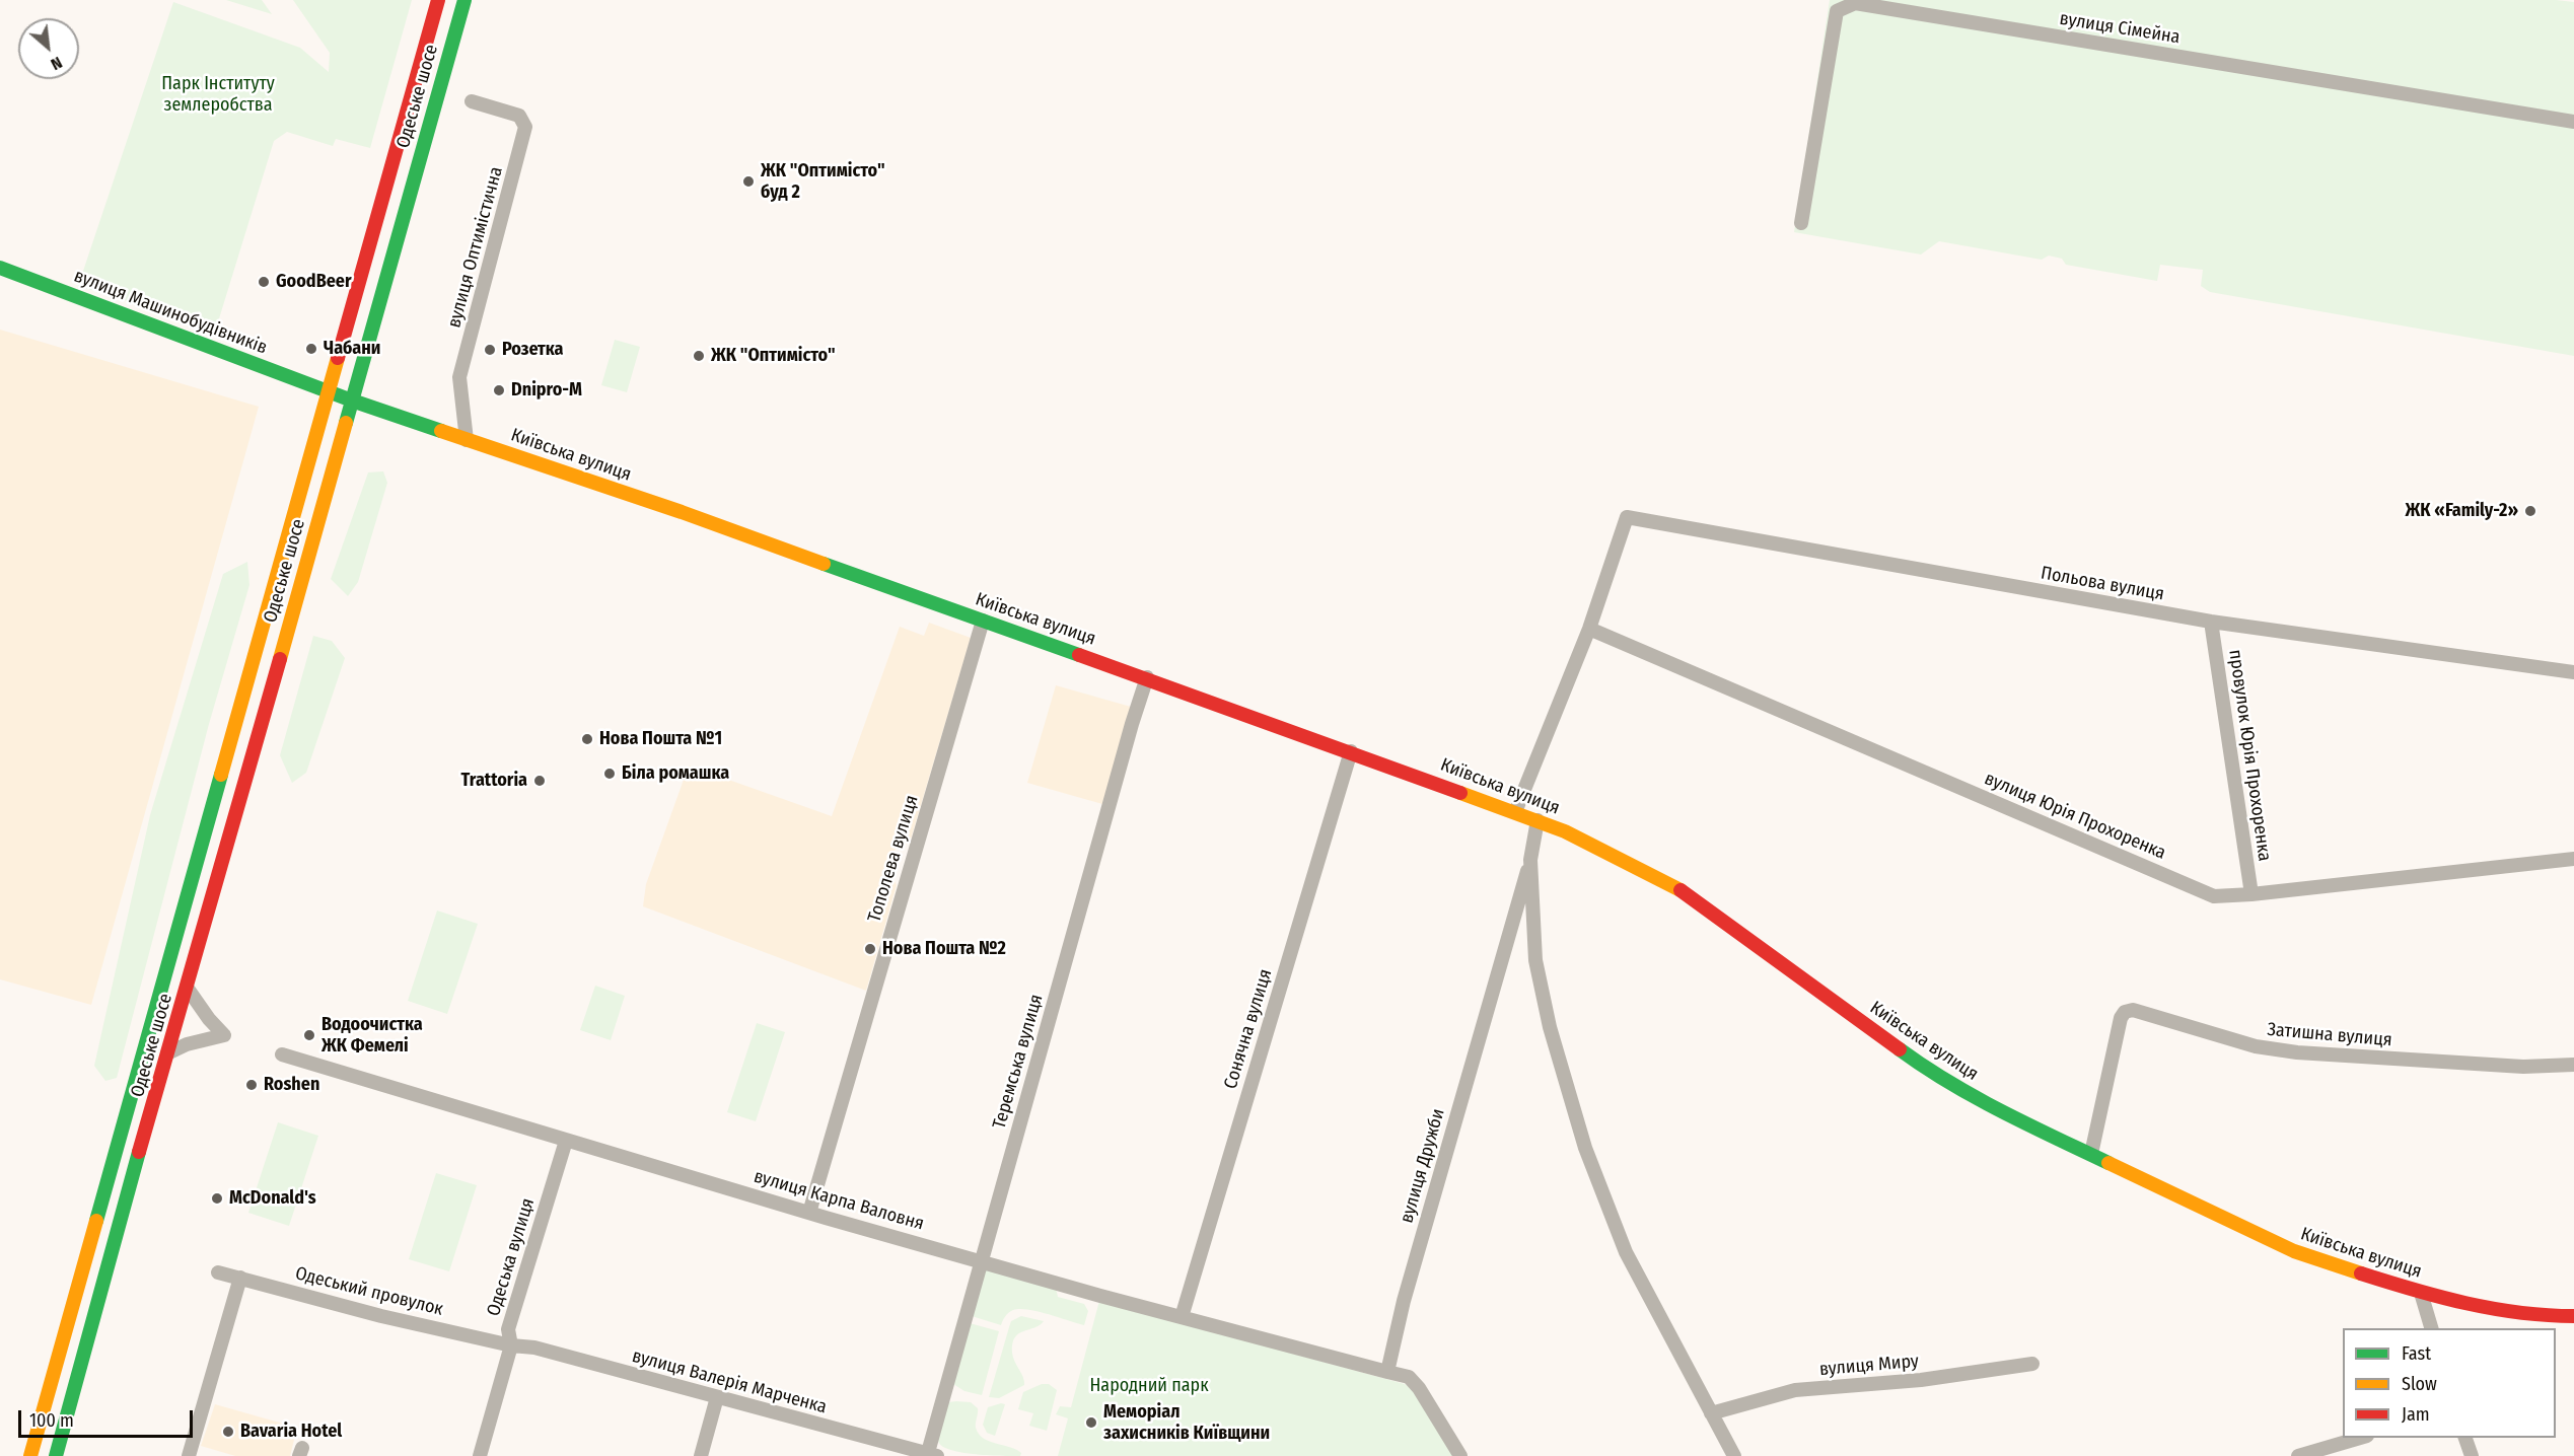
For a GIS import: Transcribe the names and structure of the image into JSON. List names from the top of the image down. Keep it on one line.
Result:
{"streets":{"main road":["Одеське шосе","вулиця Машинобудівників","Київська вулиця"],"street":["вулиця Сімейна","вулиця Оптимістична","Польова вулиця","провулок Юрія Прохоренка","вулиця Юрія Прохоренка","Тополева вулиця","Сонячна вулиця","Затишна вулиця","Теремська вулиця","вулиця Дружби","вулиця Карпа Валовня","Одеська вулиця","Одеський провулок","вулиця Миру","вулиця Валерія Марченка"]},"crossings":[["Одеське шосе","вулиця Машинобудівників"],["Одеське шосе","Київська вулиця"],["вулиця Оптимістична","Київська вулиця"],["вулиця Машинобудівників","Київська вулиця"],["Київська вулиця","Тополева вулиця"],["Київська вулиця","Сонячна вулиця"],["Київська вулиця","Затишна вулиця"],["Київська вулиця","Теремська вулиця"],["Польова вулиця","провулок Юрія Прохоренка"],["Польова вулиця","вулиця Юрія Прохоренка"],["провулок Юрія Прохоренка","вулиця Юрія Прохоренка"],["Тополева вулиця","вулиця Карпа Валовня"],["Сонячна вулиця","вулиця Карпа Валовня"],["Теремська вулиця","вулиця Карпа Валовня"],["Теремська вулиця","вулиця Валерія Марченка"],["вулиця Дружби","вулиця Карпа Валовня"],["вулиця Карпа Валовня","Одеська вулиця"],["Одеська вулиця","Одеський провулок"],["Одеська вулиця","вулиця Валерія Марченка"],["Одеський провулок","вулиця Валерія Марченка"]],"parks":["Парк Інституту землеробства","Народний парк"],"places":["ЖК \"Оптимісто\" буд 2","GoodBeer","Чабани","Розетка","ЖК \"Оптимісто\"","Dnipro-M","ЖК «Family-2»","Нова Пошта №1","Біла ромашка","Trattoria","Нова Пошта №2","Водоочистка ЖК Фемелі","Roshen","McDonald's","Меморіал захисників Київщини","Bavaria Hotel"],"legend":["Fast","Slow","Jam"],"scale_bar":"100 m","north":"bottom right"}
